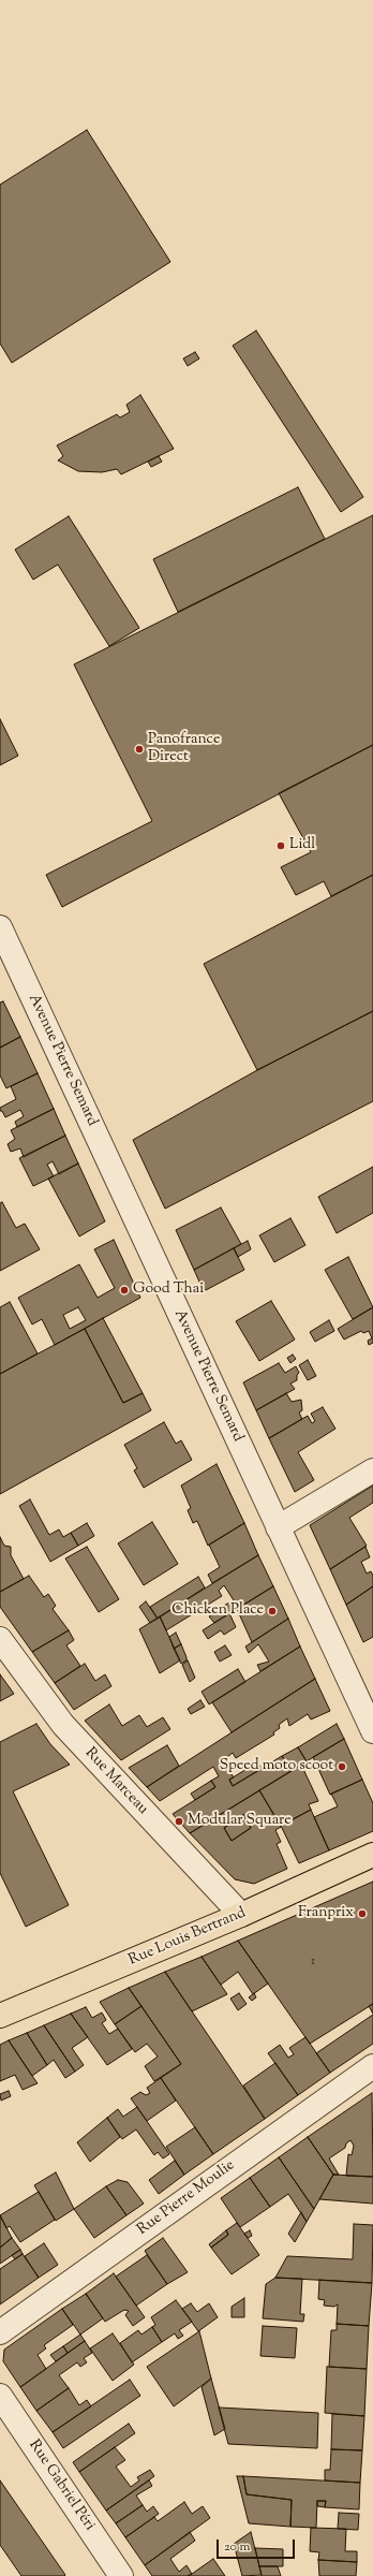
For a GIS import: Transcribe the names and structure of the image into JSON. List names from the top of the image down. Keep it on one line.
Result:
{"streets":{"main road":["Rue Louis Bertrand"],"street":["Avenue Pierre Semard","Rue Marceau","Rue Pierre Moulie","Rue Gabriel Péri"]},"crossings":[["Rue Marceau","Rue Louis Bertrand"]],"places":["Panofrance Direct","Lidl","Good Thai","Chicken Place","Speed moto scoot","Modular Square","Franprix"],"house_numbers":["1"],"scale_bar":"20 m"}
